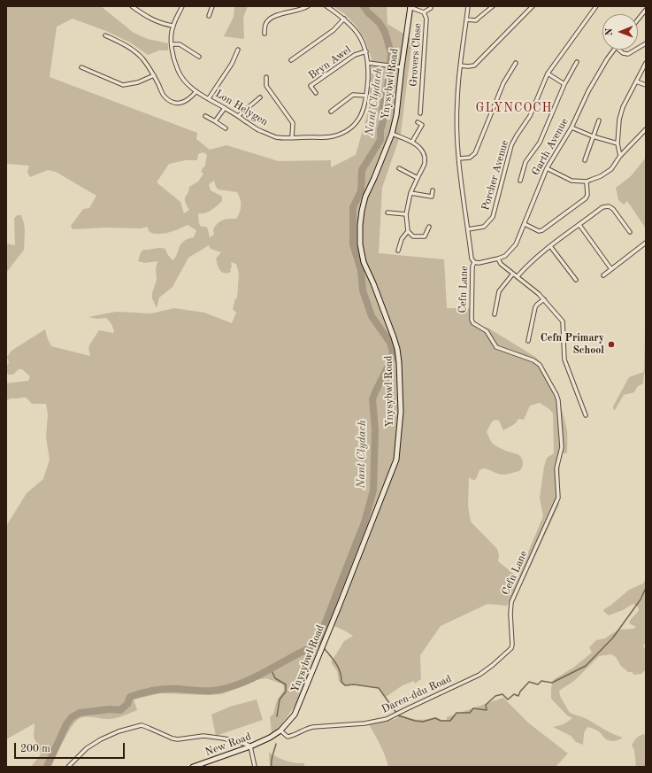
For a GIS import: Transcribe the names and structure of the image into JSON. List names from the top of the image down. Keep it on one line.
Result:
{"streets":{"main road":["Ynysybwl Road","New Road"],"street":["Grovers Close","Bryn Awel","Lon Helygen","Garth Avenue","Porcher Avenue","Cefn Lane","Daren-ddu Road"]},"crossings":[["Grovers Close","Ynysybwl Road"],["Bryn Awel","Lon Helygen"],["Ynysybwl Road","Daren-ddu Road"],["Ynysybwl Road","New Road"],["Porcher Avenue","Cefn Lane"],["Cefn Lane","Daren-ddu Road"]],"districts":["GLYNCOCH"],"water":["Nant Clydach"],"places":["Cefn Primary School"],"scale_bar":"200 m","north":"left"}
